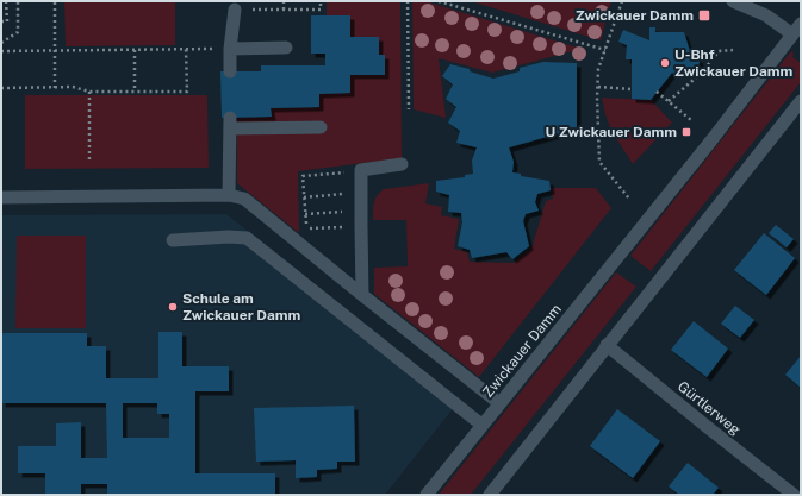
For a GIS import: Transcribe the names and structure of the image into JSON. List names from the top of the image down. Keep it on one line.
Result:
{"streets":{"street":["Zwickauer Damm","Gürtlerweg"]},"places":{"transit":["Zwickauer Damm","U Zwickauer Damm"],"other":["U-Bhf Zwickauer Damm","Schule am Zwickauer Damm"]}}
